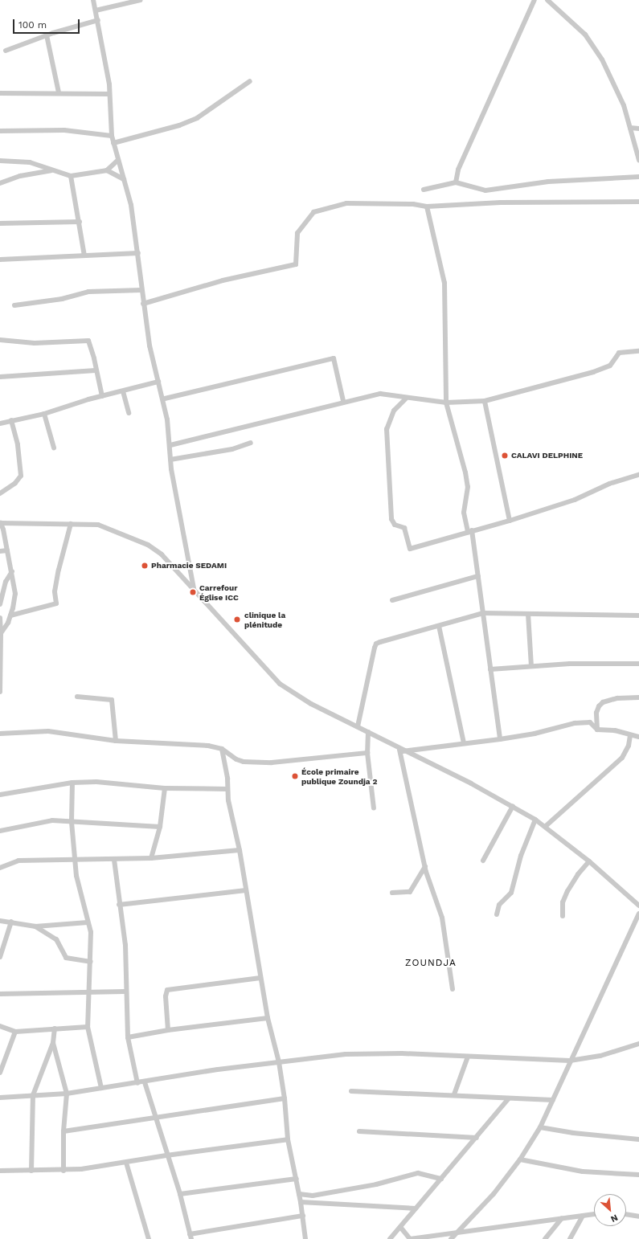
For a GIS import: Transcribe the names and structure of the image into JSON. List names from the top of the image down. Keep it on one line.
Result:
{"districts":["ZOUNDJA"],"places":["CALAVI DELPHINE","Pharmacie SEDAMI","Carrefour Église ICC","clinique la plénitude","École primaire publique Zoundja 2"],"scale_bar":"100 m","north":"bottom right"}
